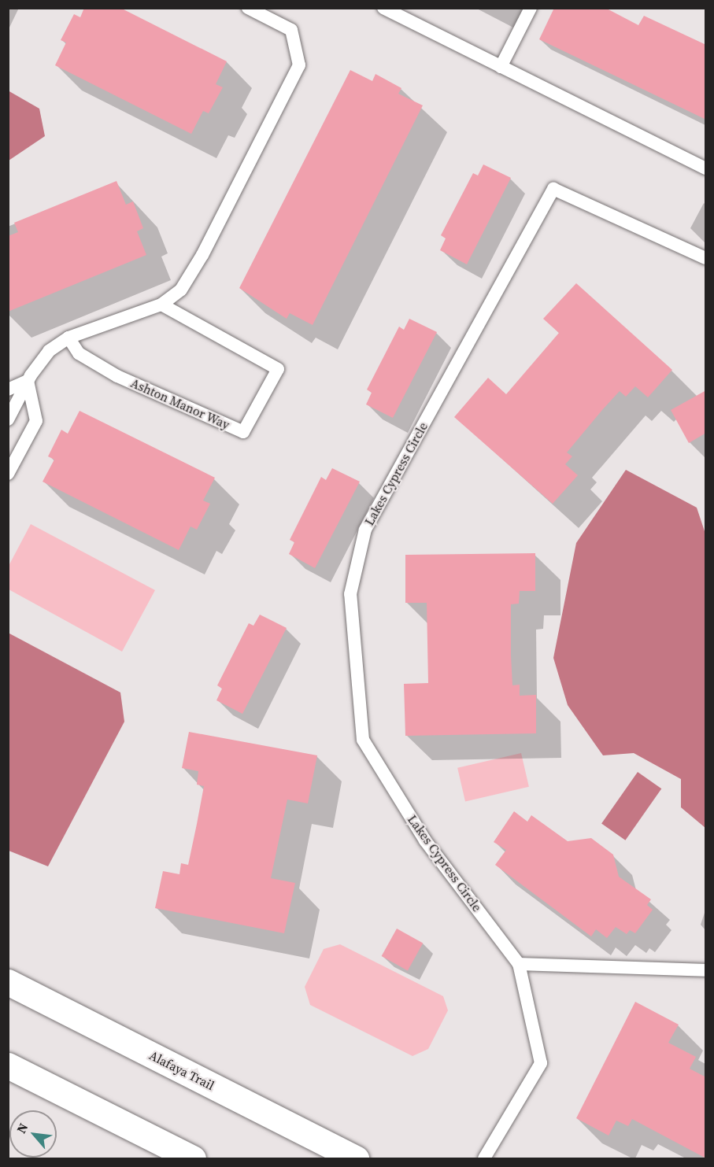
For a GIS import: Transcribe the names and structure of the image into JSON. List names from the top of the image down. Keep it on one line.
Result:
{"streets":{"main road":["Alafaya Trail"],"lane":["Ashton Manor Way","Lakes Cypress Circle"]},"north":"top left"}
